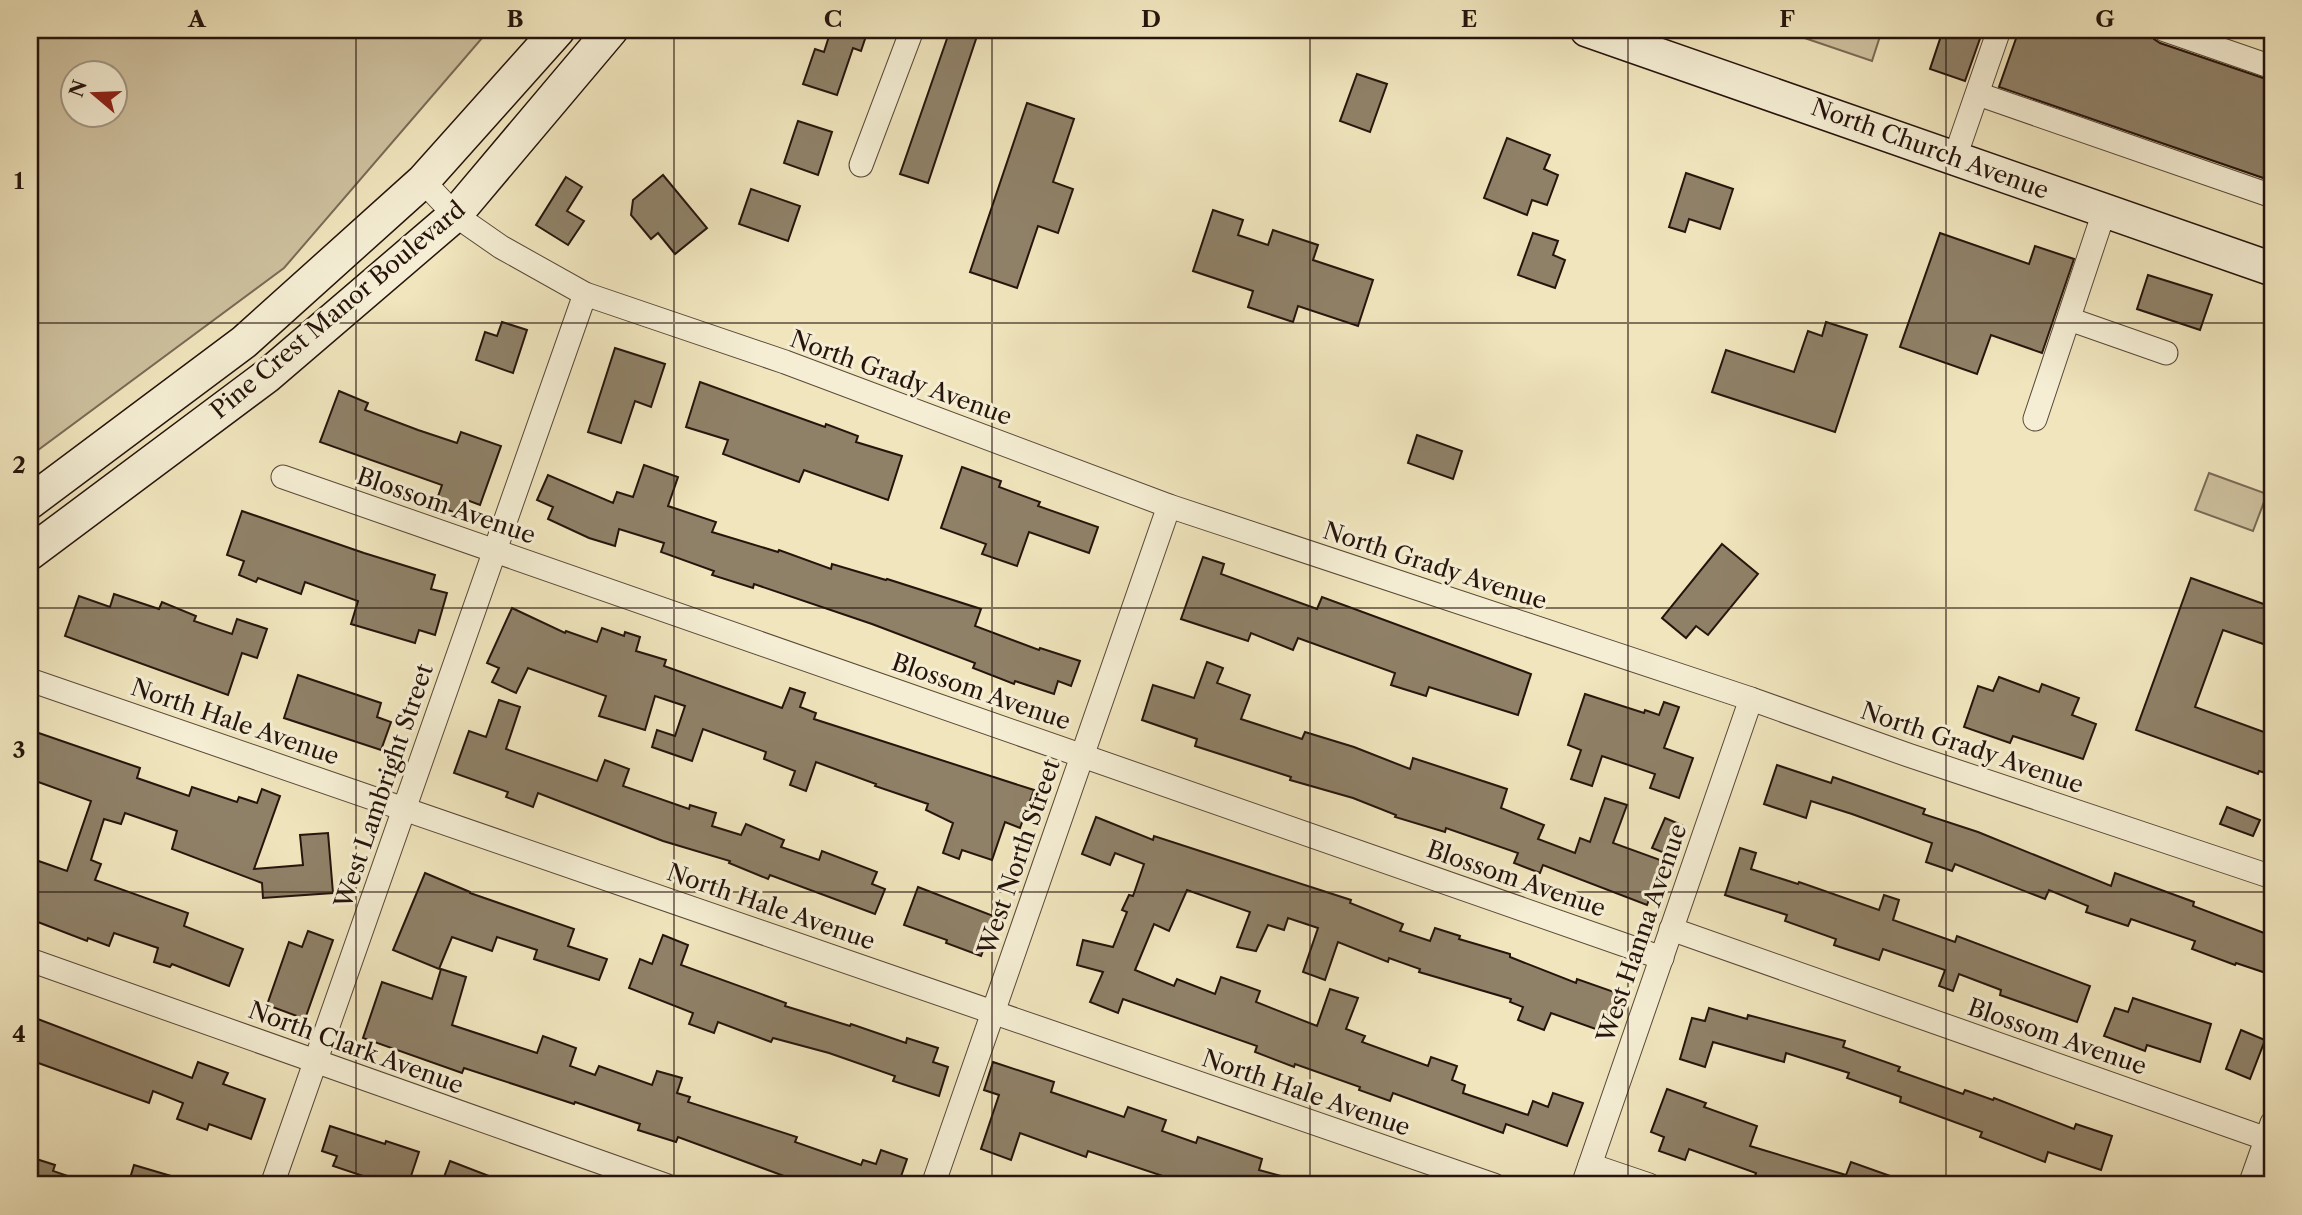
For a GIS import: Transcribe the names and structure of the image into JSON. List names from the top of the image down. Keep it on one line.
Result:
{"streets":{"main road":["North Church Avenue","Pine Crest Manor Boulevard"],"street":["North Grady Avenue","Blossom Avenue","North Hale Avenue","West Lambright Street","West North Street","West Hanna Avenue","North Clark Avenue"]},"crossings":[["Pine Crest Manor Boulevard","North Grady Avenue"],["North Grady Avenue","West Lambright Street"],["North Grady Avenue","West North Street"],["North Grady Avenue","West Hanna Avenue"],["Blossom Avenue","West Lambright Street"],["Blossom Avenue","West North Street"],["Blossom Avenue","West Hanna Avenue"],["North Hale Avenue","West Lambright Street"],["North Hale Avenue","West North Street"],["West Lambright Street","North Clark Avenue"]],"north":"left","grid":{"columns":["A","B","C","D","E","F","G"],"rows":["1","2","3","4"]}}
